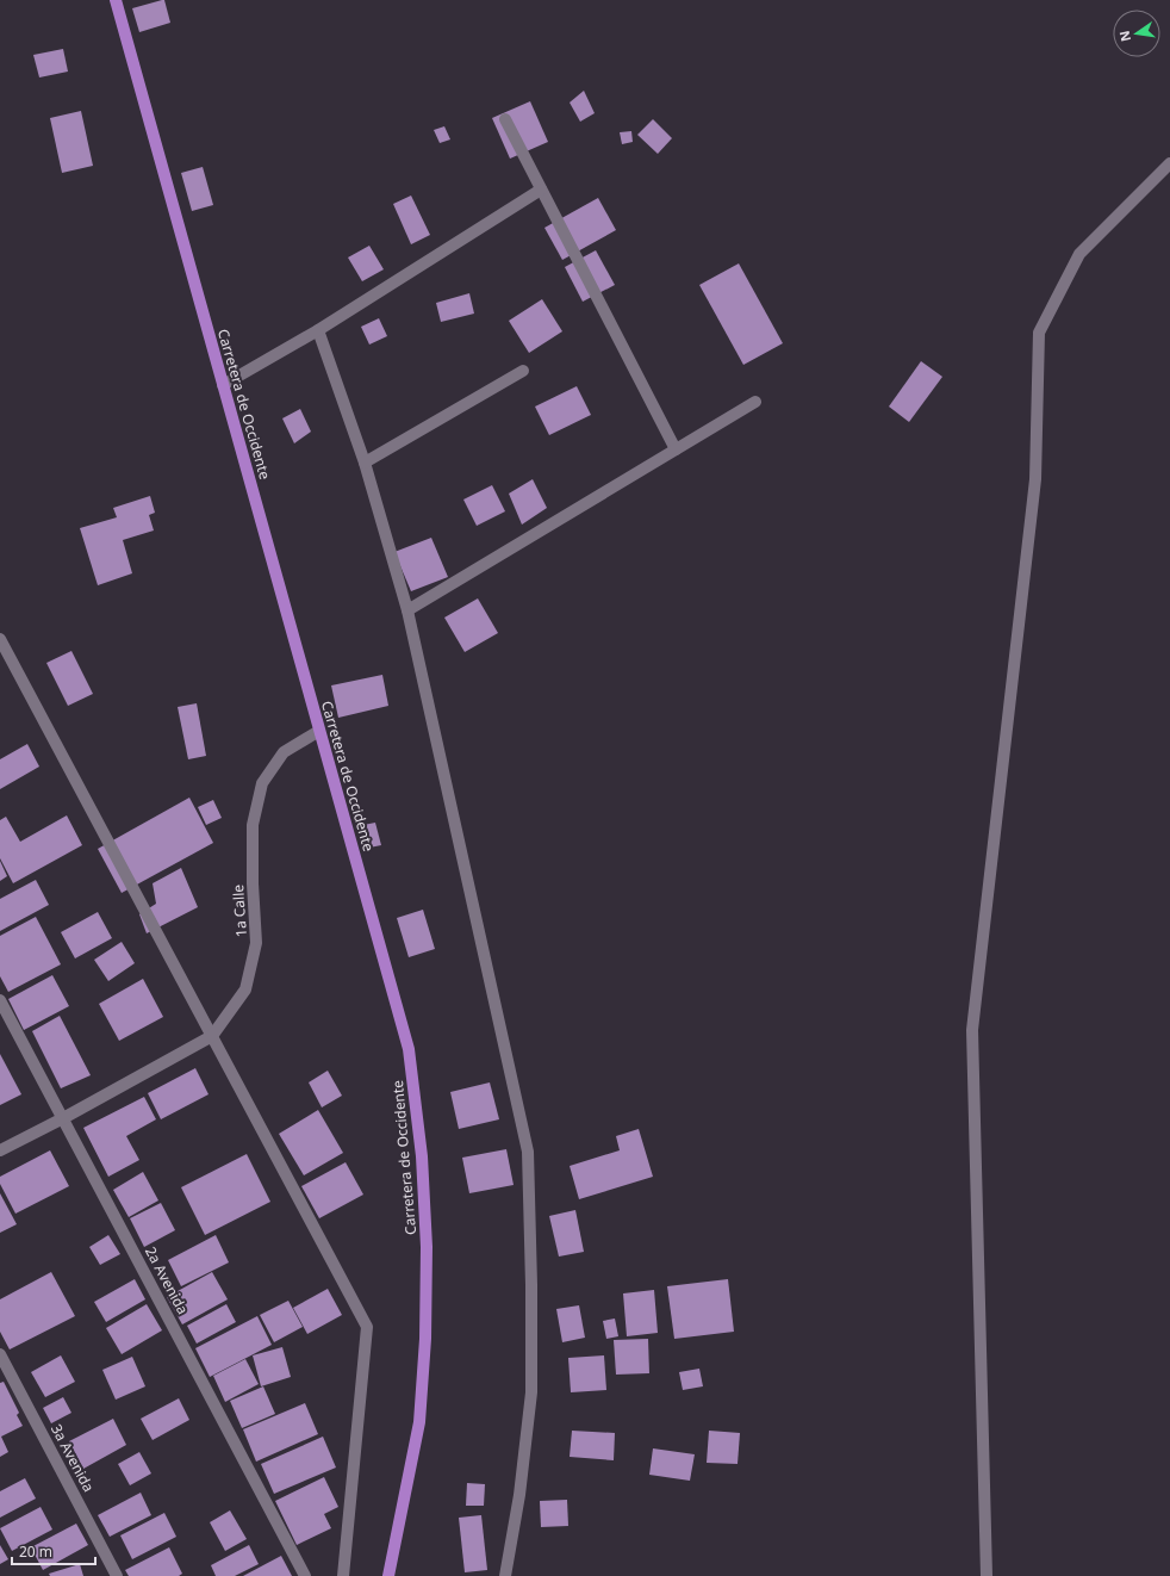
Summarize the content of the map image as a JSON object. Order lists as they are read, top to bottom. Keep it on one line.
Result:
{"streets":{"main road":["Carretera de Occidente"],"street":["1a Calle","2a Avenida","3a Avenida"]},"crossings":[["Carretera de Occidente","1a Calle"],["1a Calle","2a Avenida"]],"scale_bar":"20 m","north":"left"}
